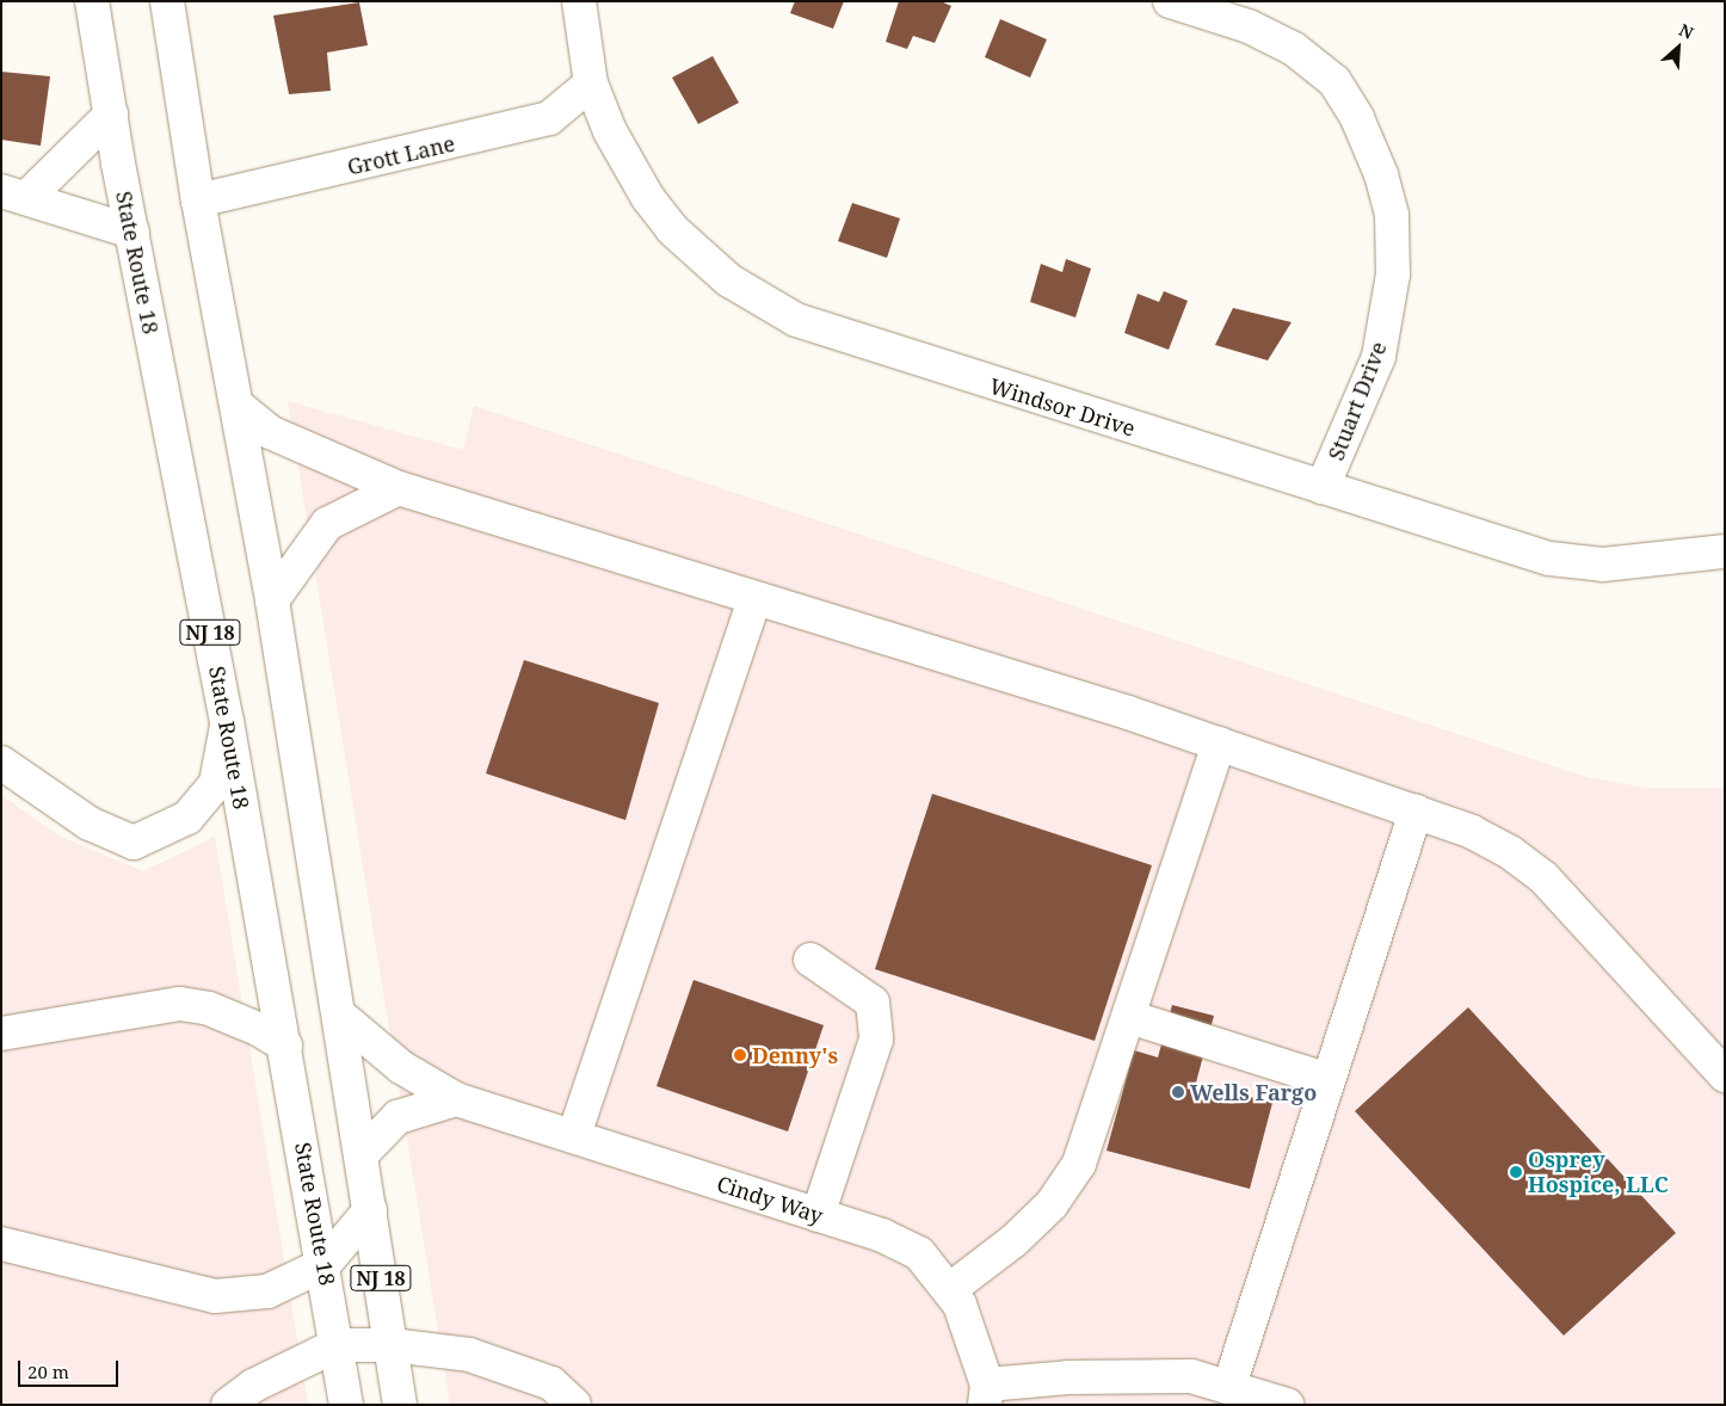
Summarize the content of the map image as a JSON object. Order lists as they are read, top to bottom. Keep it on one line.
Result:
{"streets":{"main road":["Grott Lane","State Route 18","Stuart Drive","Windsor Drive","NJ 18","Cindy Way"]},"crossings":[["Grott Lane","Windsor Drive"],["Grott Lane","NJ 18"],["Stuart Drive","Windsor Drive"],["NJ 18","Cindy Way"]],"places":["Denny's","Wells Fargo","Osprey Hospice, LLC"],"scale_bar":"20 m","north":"top right"}
